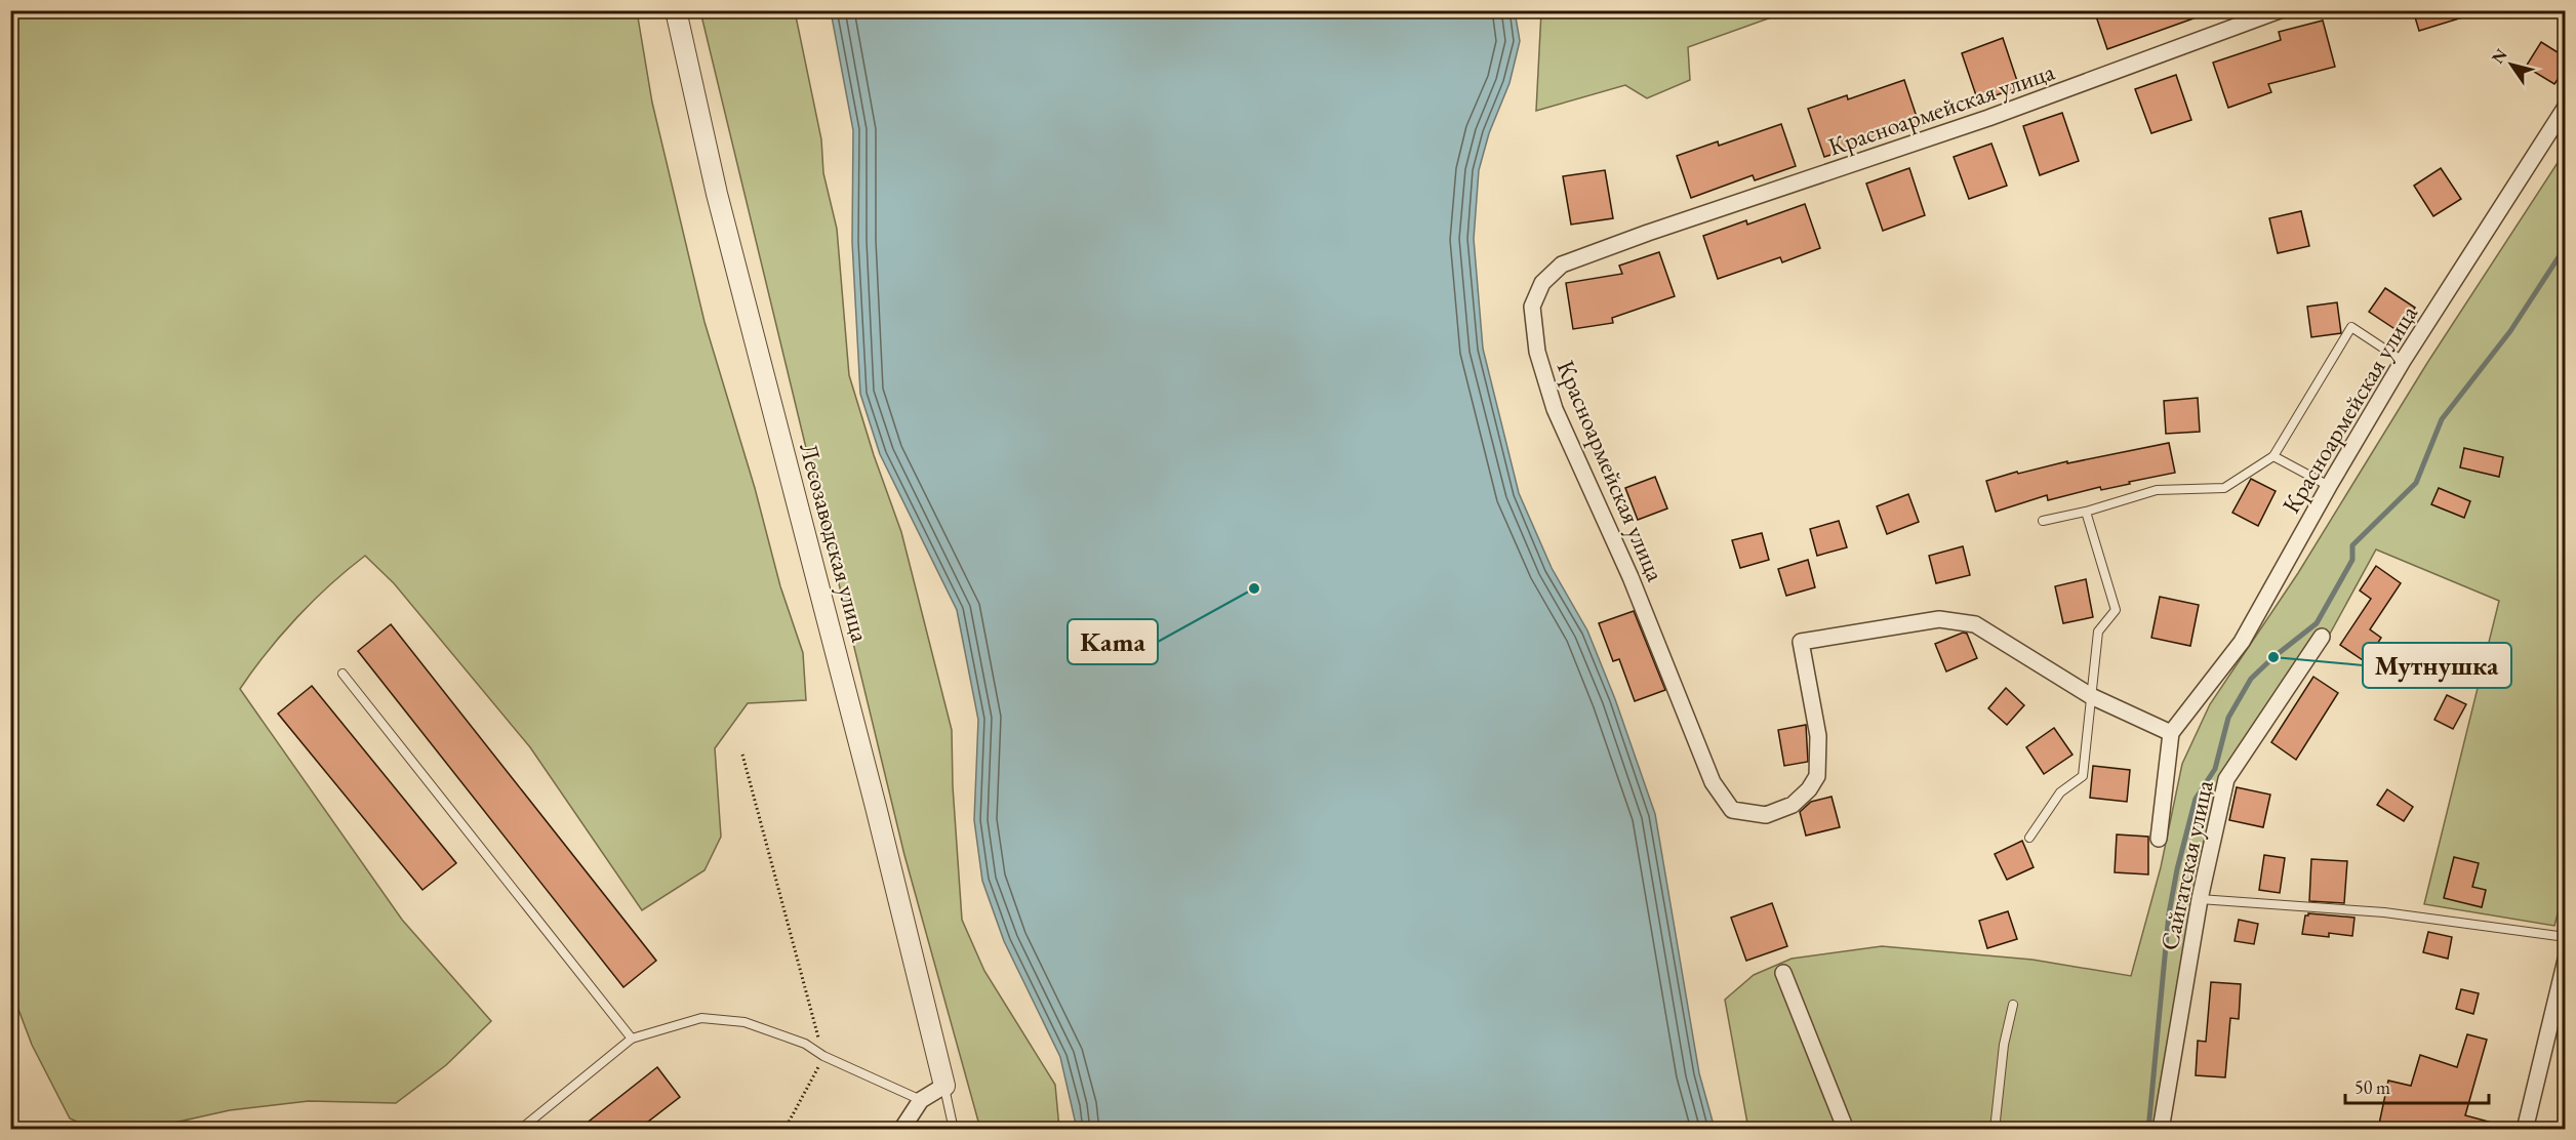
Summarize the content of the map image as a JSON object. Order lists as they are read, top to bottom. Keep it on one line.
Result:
{"streets":{"street":["Красноармейская улица","Лесозаводская улица","Сайгатская улица"]},"places":["Kama","Мутнушка"],"scale_bar":"50 m","north":"top left"}
